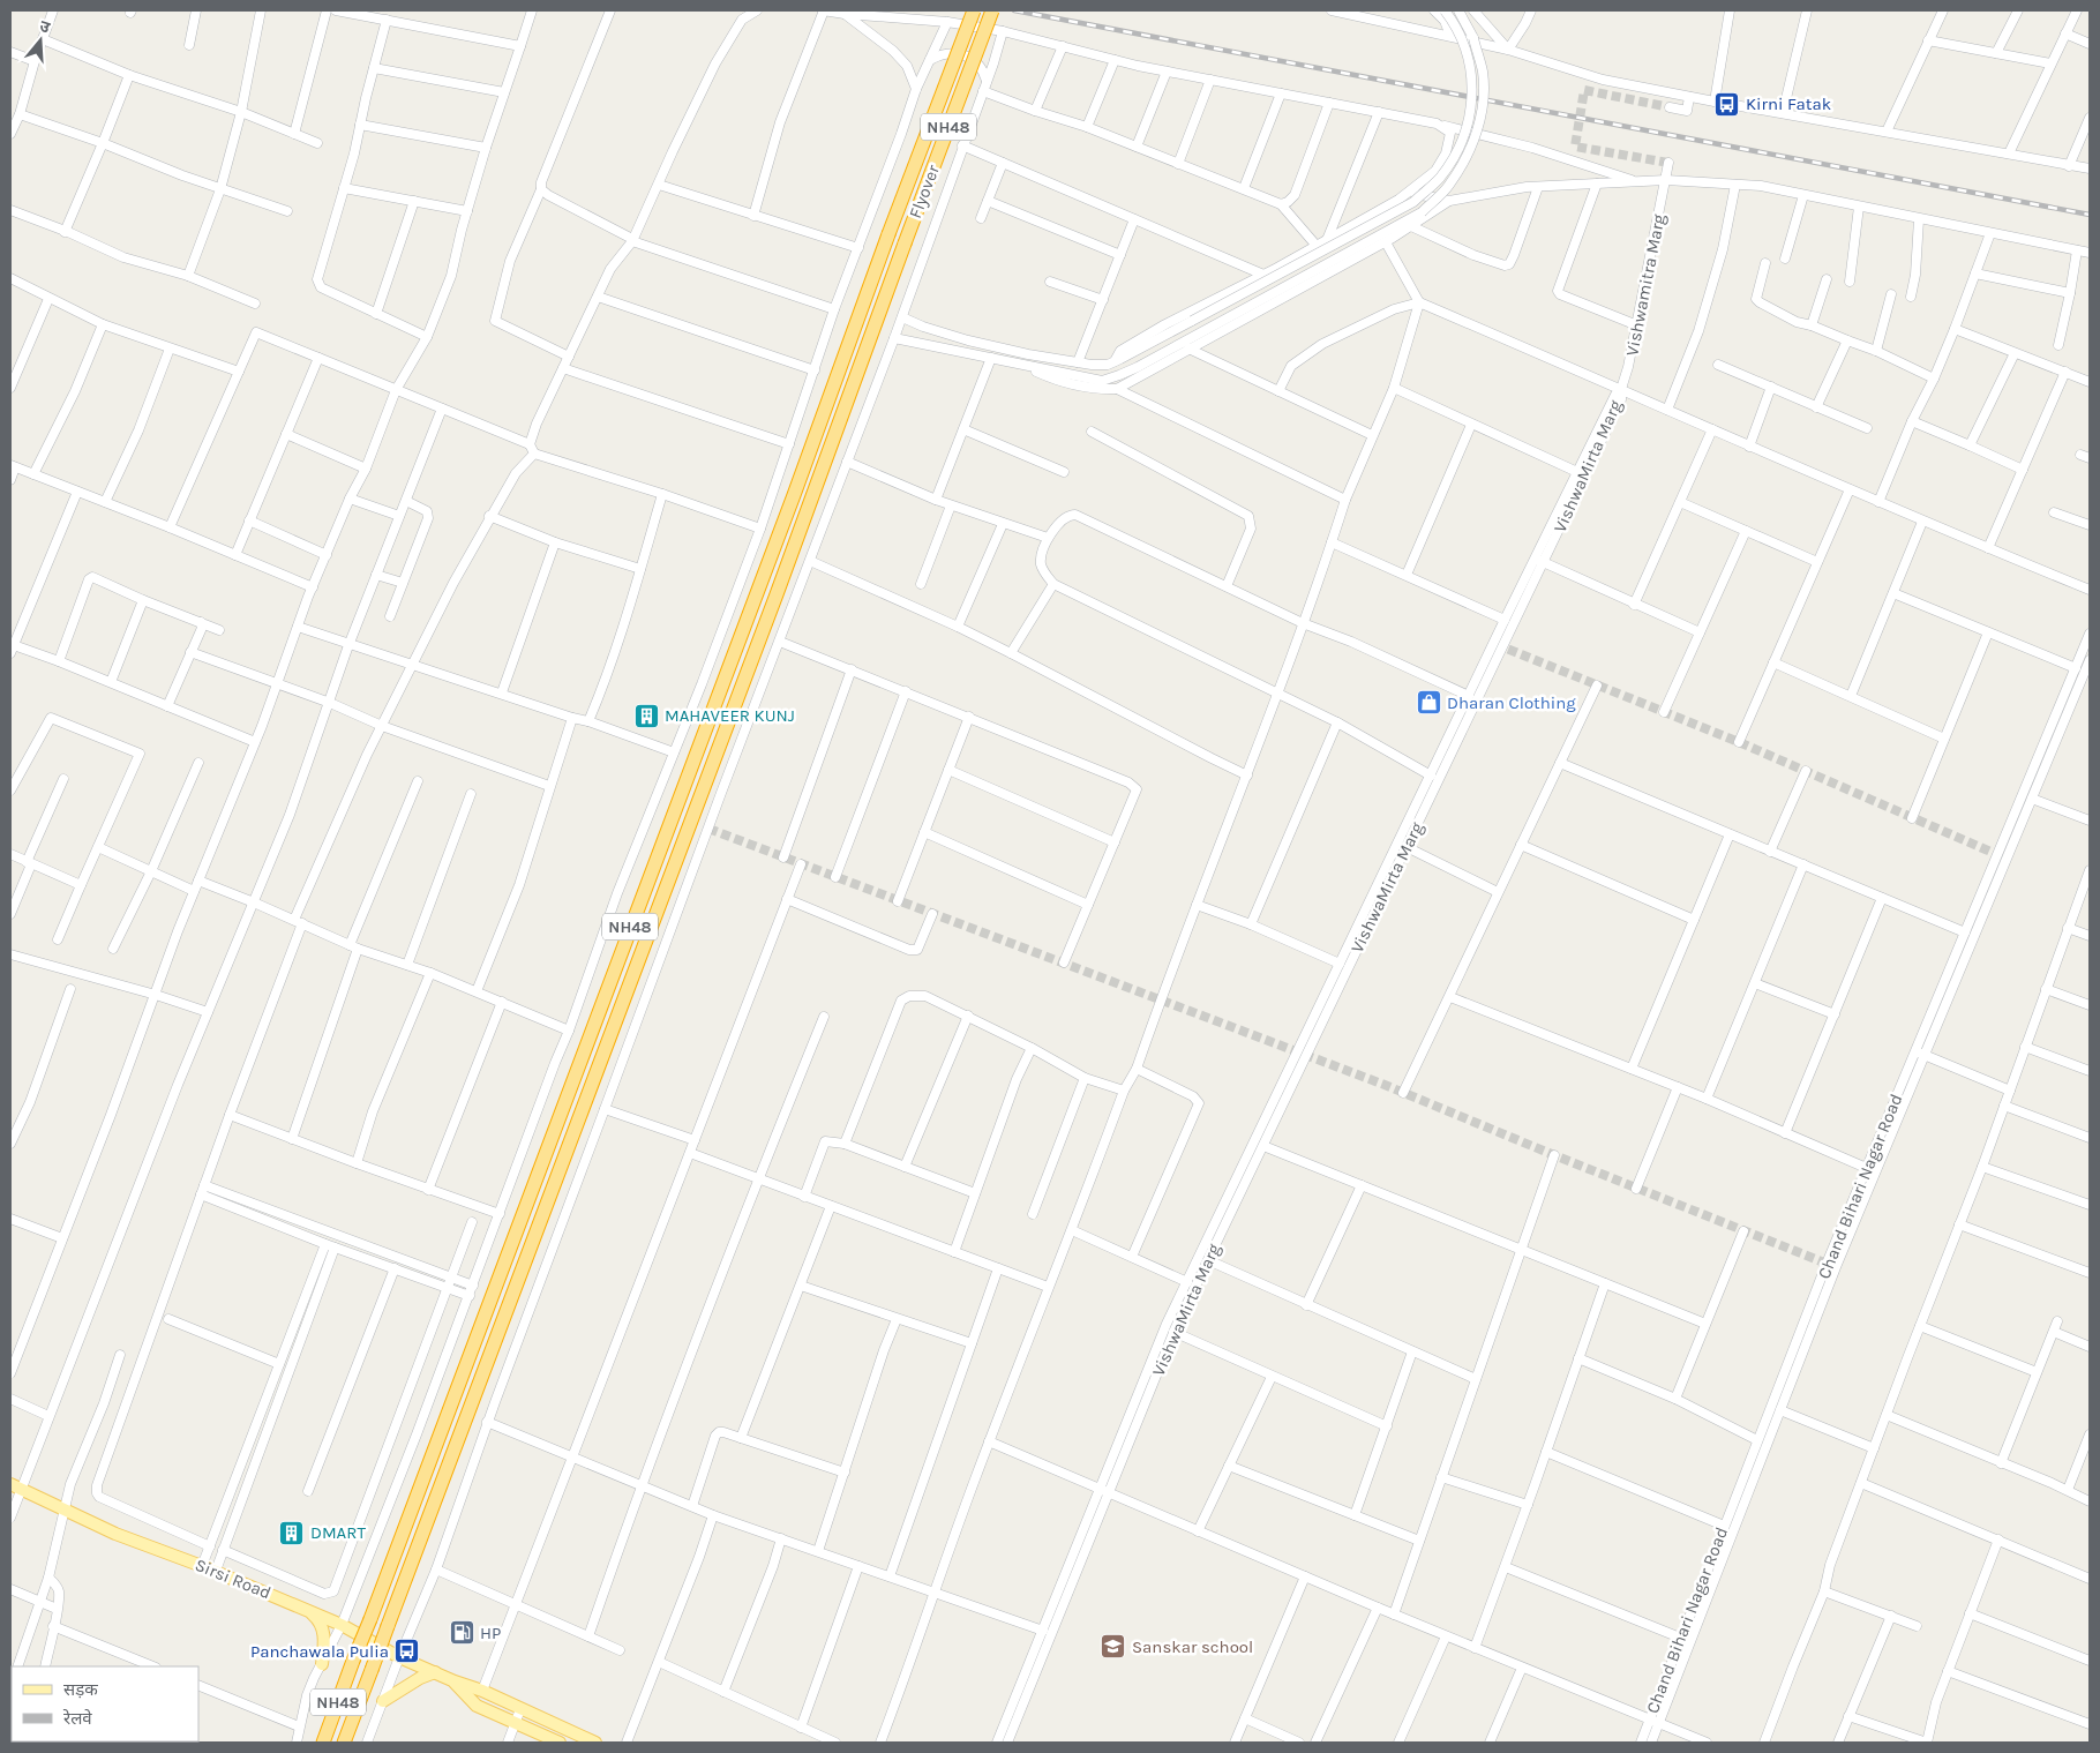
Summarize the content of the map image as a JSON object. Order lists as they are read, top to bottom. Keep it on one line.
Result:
{"streets":{"highway":["NH48","Flyover"],"main road":["Sirsi Road"],"street":["Vishwamitra Marg","VishwaMirta Marg","Chand Bihari Nagar Road"]},"crossings":[["Vishwamitra Marg","VishwaMirta Marg"]],"places":{"bus stop":["Kirni Fatak","Panchawala Pulia"],"shop":["Dharan Clothing"],"building":["MAHAVEER KUNJ","DMART"],"fuel station":["HP"],"school or university":["Sanskar school"]},"legend":["सड़क","रेलवे"],"north":"top"}
